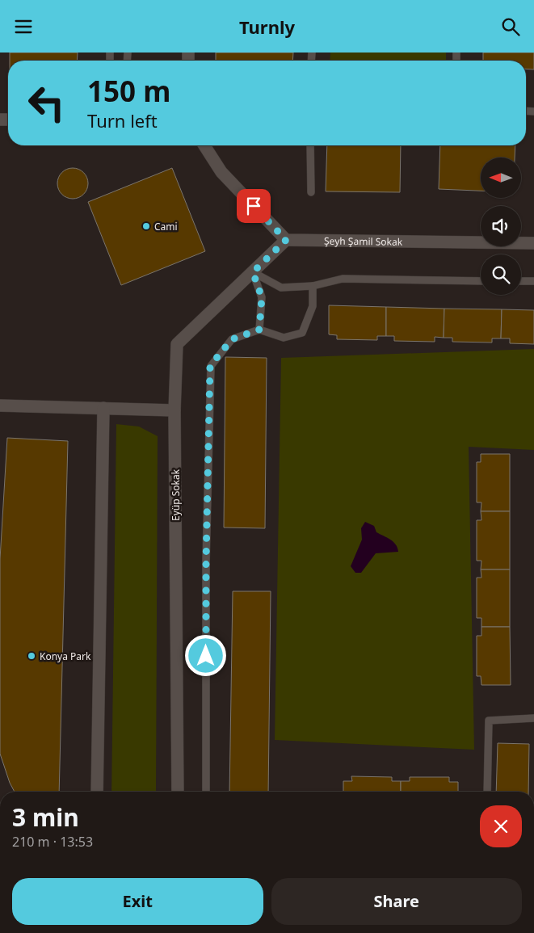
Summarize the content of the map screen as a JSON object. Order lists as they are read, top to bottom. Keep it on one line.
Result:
{"streets":{"street":["Şeyh Şamil Sokak","Eyüp Sokak"]},"crossings":[["Şeyh Şamil Sokak","Eyüp Sokak"]],"places":["Cami","Konya Park"],"north":"left","page":{"header":"Turnly","turn":["150 m","Turn left"],"heading":["3 min","210 m · 13:53"],"buttons":["Exit","Share"]}}
